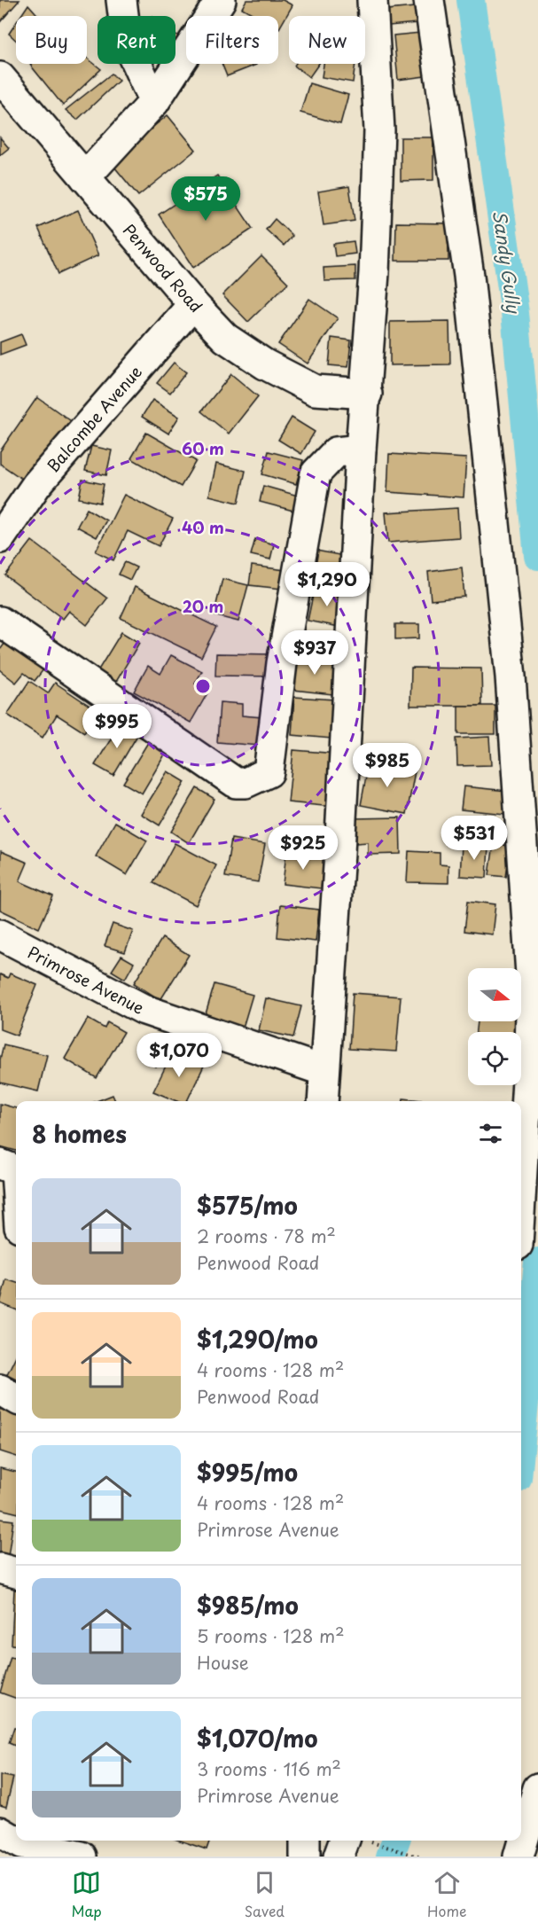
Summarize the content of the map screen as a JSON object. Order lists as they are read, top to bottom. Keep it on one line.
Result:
{"streets":{"street":["Penwood Road","Balcombe Avenue","Primrose Avenue"]},"crossings":[["Penwood Road","Balcombe Avenue"]],"water":["Sandy Gully"],"north":"right","page":{"chip":["Buy","Rent","Filters","New"],"price":["$575","$1,290","$937","$995","$985","$531","$925","$1,070"],"heading":"8 homes","list":[{"name":"$575/mo","note":"2 rooms · 78 m² · Penwood Road"},{"name":"$1,290/mo","note":"4 rooms · 128 m² · Penwood Road"},{"name":"$995/mo","note":"4 rooms · 128 m² · Primrose Avenue"},{"name":"$985/mo","note":"5 rooms · 128 m² · House"},{"name":"$1,070/mo","note":"3 rooms · 116 m² · Primrose Avenue"}],"tabs":["Map","Saved","Home"]},"rings":["60 m","40 m","20 m"]}
